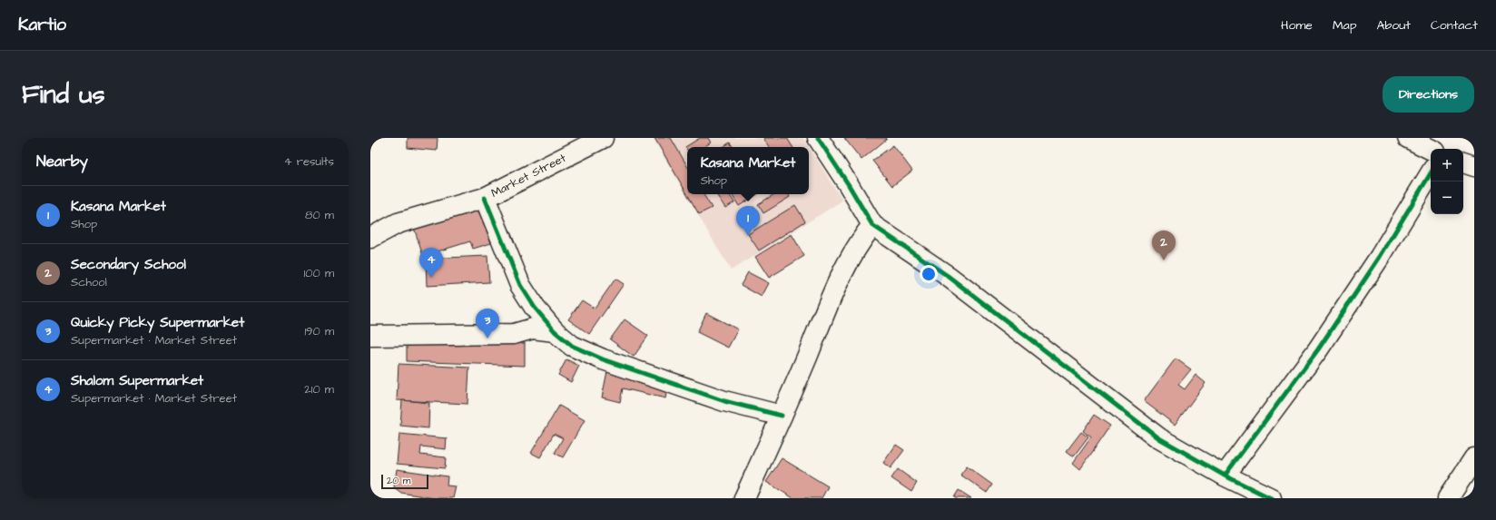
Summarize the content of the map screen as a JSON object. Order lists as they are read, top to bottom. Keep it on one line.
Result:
{"streets":{"street":["Market Street"]},"scale_bar":"20 m","page":{"header":"Kartio","nav":["Home","Map","About","Contact"],"buttons":"Directions","title":"Find us","heading":["Nearby","4 results"],"popup":["Kasana Market","Shop"],"map_buttons":["+","−"],"list":[{"mark":"1","name":"Kasana Market","note":"Shop","value":"80 m"},{"mark":"2","name":"Secondary School","note":"School","value":"100 m"},{"mark":"3","name":"Quicky Picky Supermarket","note":"Supermarket · Market Street","value":"190 m"},{"mark":"4","name":"Shalom Supermarket","note":"Supermarket · Market Street","value":"210 m"}],"pins":["1","2","4","3"],"scale":"20 m"}}
